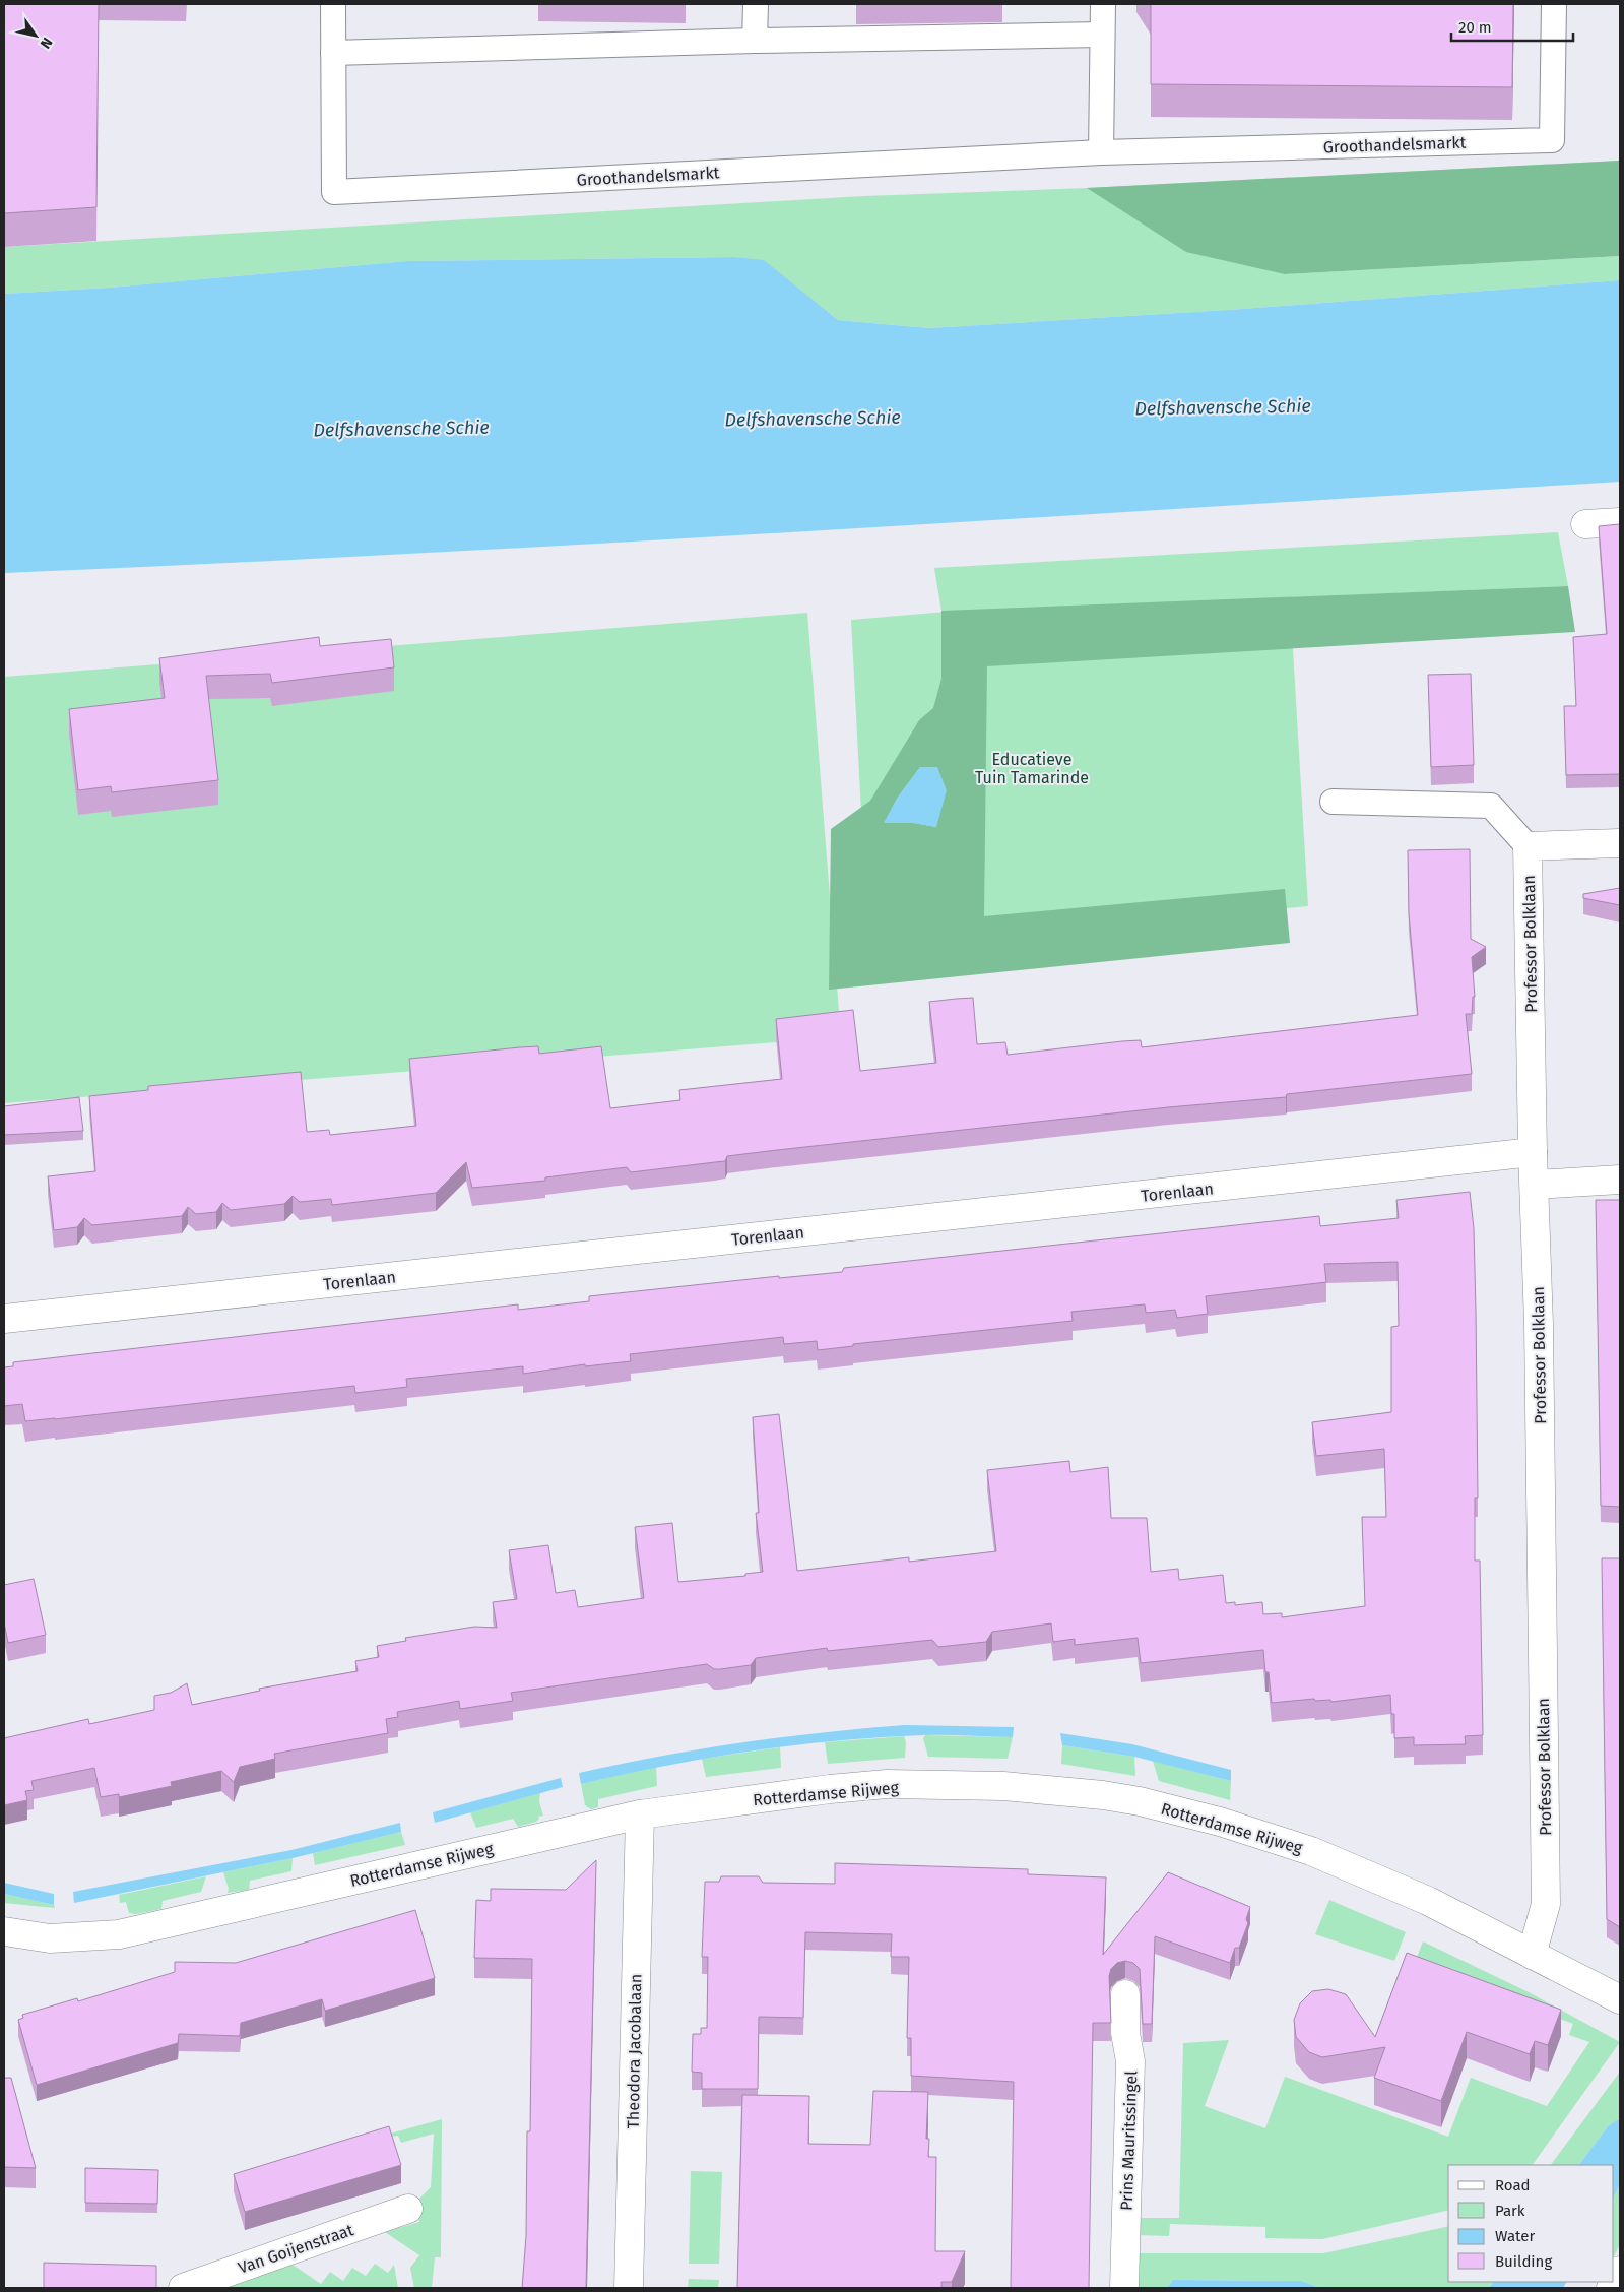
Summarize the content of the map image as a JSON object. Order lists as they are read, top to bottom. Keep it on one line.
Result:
{"streets":{"street":["Professor Bolklaan","Torenlaan","Rotterdamse Rijweg","Theodora Jacobalaan","Prins Mauritssingel","Van Goijenstraat"],"lane":["Groothandelsmarkt"]},"crossings":[["Professor Bolklaan","Torenlaan"],["Professor Bolklaan","Rotterdamse Rijweg"],["Rotterdamse Rijweg","Theodora Jacobalaan"]],"water":["Delfshavensche Schie"],"parks":["Educatieve Tuin Tamarinde"],"legend":["Road","Park","Water","Building"],"scale_bar":"20 m","north":"bottom right"}
